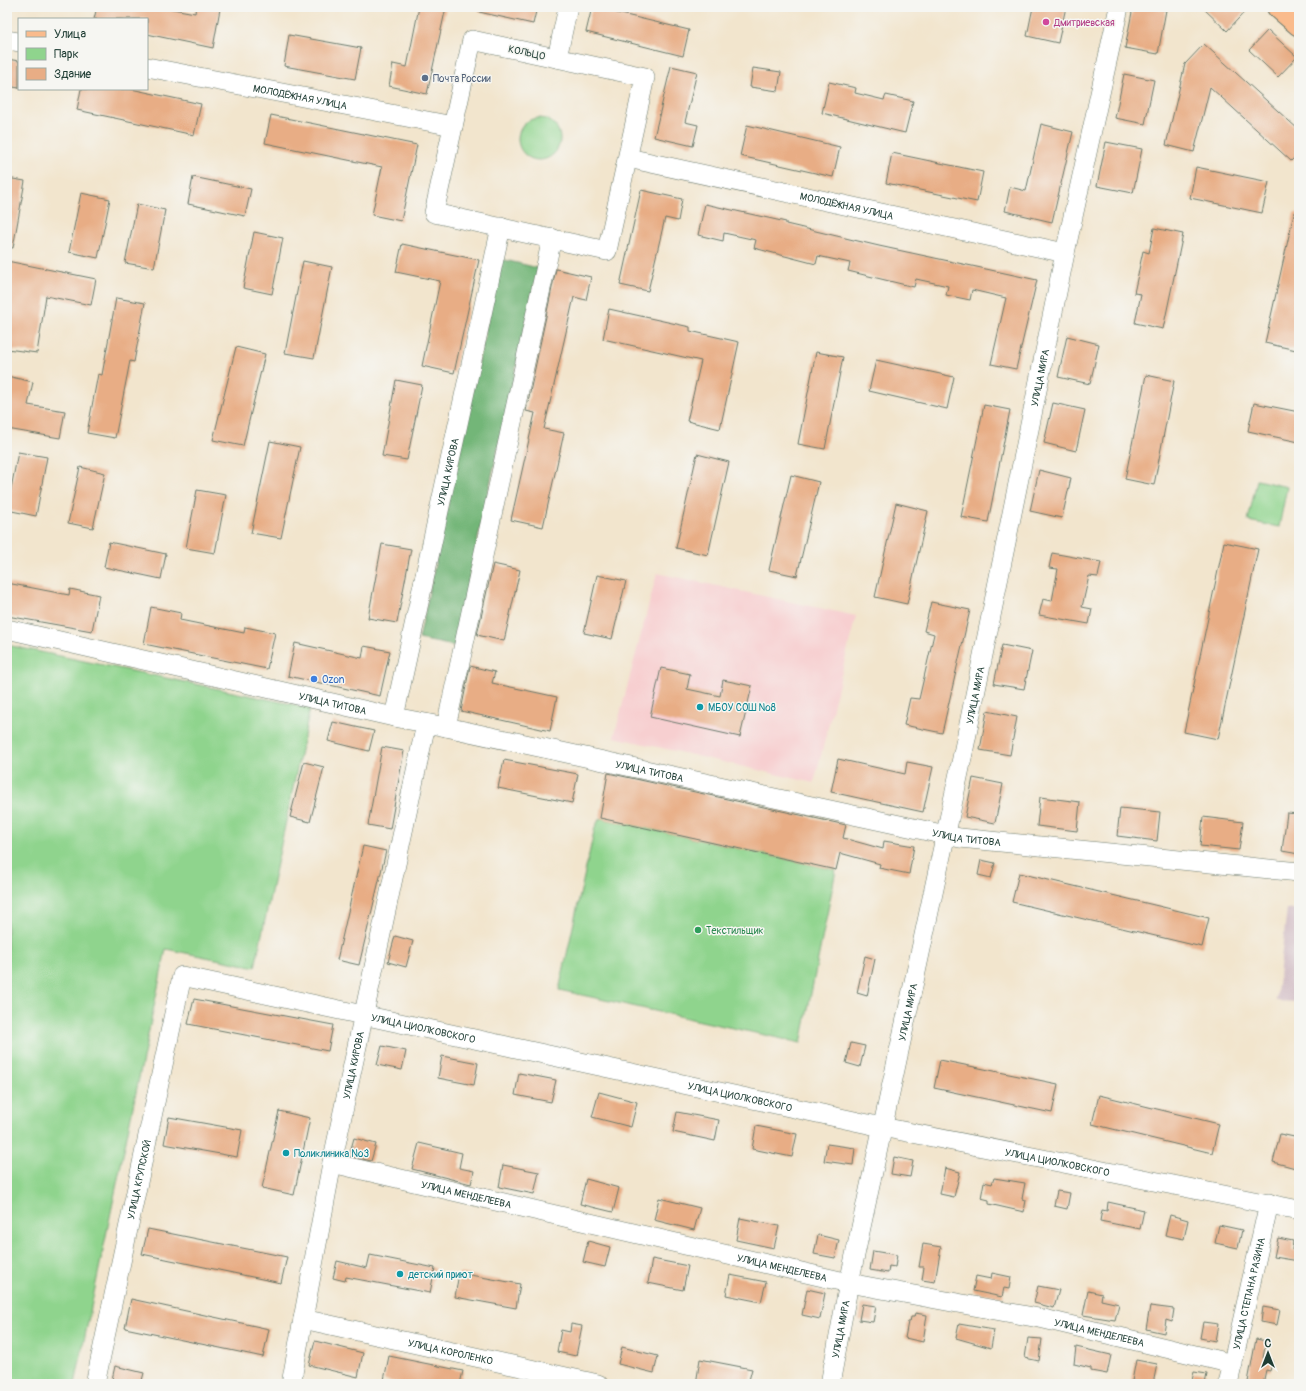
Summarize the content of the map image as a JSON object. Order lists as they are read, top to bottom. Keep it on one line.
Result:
{"streets":{"street":["КОЛЬЦО","МОЛОДЁЖНАЯ УЛИЦА","УЛИЦА МИРА","УЛИЦА КИРОВА","УЛИЦА ТИТОВА","УЛИЦА ЦИОЛКОВСКОГО","УЛИЦА КРУПСКОЙ","УЛИЦА МЕНДЕЛЕЕВА","УЛИЦА СТЕПАНА РАЗИНА","УЛИЦА КОРОЛЕНКО"]},"crossings":[["КОЛЬЦО","МОЛОДЁЖНАЯ УЛИЦА"],["КОЛЬЦО","УЛИЦА КИРОВА"],["МОЛОДЁЖНАЯ УЛИЦА","УЛИЦА МИРА"],["УЛИЦА МИРА","УЛИЦА ТИТОВА"],["УЛИЦА МИРА","УЛИЦА ЦИОЛКОВСКОГО"],["УЛИЦА МИРА","УЛИЦА МЕНДЕЛЕЕВА"],["УЛИЦА КИРОВА","УЛИЦА ТИТОВА"],["УЛИЦА КИРОВА","УЛИЦА ЦИОЛКОВСКОГО"],["УЛИЦА КИРОВА","УЛИЦА МЕНДЕЛЕЕВА"],["УЛИЦА КИРОВА","УЛИЦА КОРОЛЕНКО"],["УЛИЦА ЦИОЛКОВСКОГО","УЛИЦА КРУПСКОЙ"],["УЛИЦА ЦИОЛКОВСКОГО","УЛИЦА СТЕПАНА РАЗИНА"],["УЛИЦА МЕНДЕЛЕЕВА","УЛИЦА СТЕПАНА РАЗИНА"]],"places":["Дмитриевская","Почта России","Ozon","МБОУ СОШ №8","Текстильщик","Поликлиника №3","детский приют"],"legend":["Улица","Парк","Здание"],"north":"top"}
